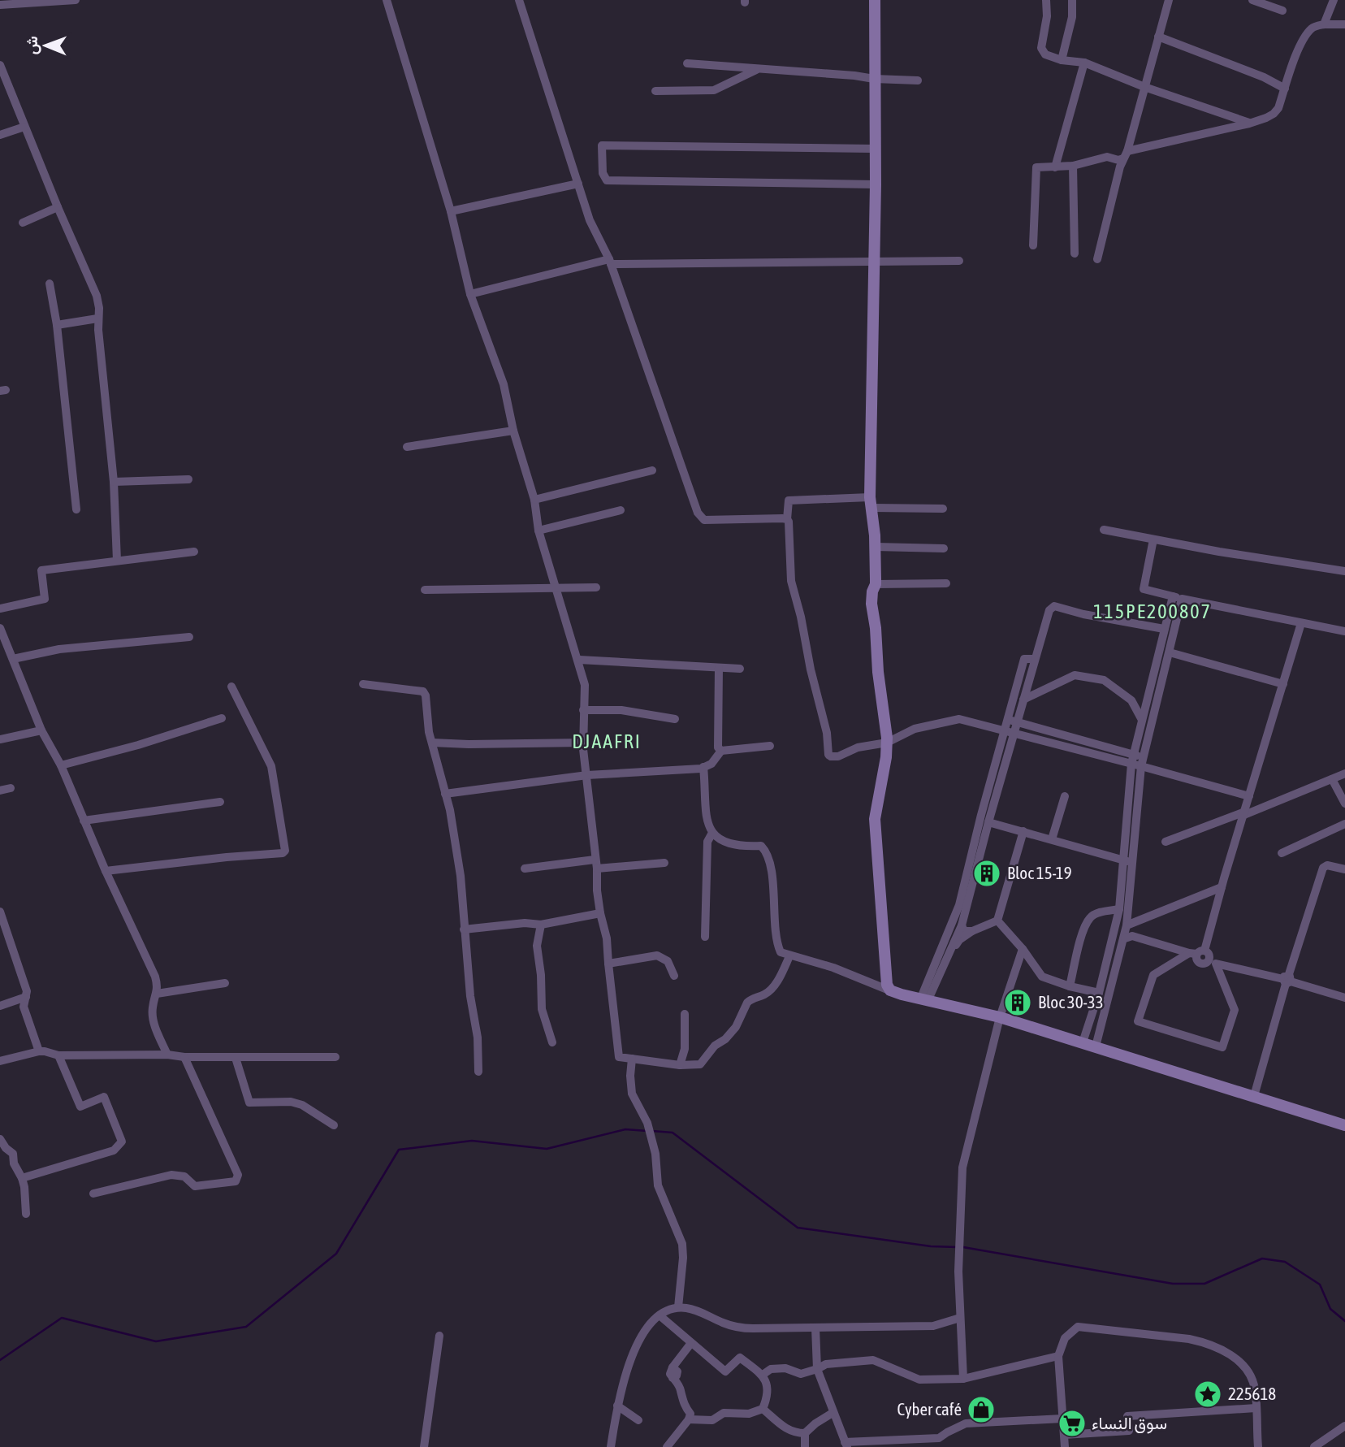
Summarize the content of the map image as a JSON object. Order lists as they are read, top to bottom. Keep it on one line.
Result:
{"districts":["115PE200807","DJAAFRI"],"places":{"building":["Bloc 15-19","Bloc 30-33"],"place":["225618"],"shop":["Cyber café"],"supermarket":["سوق النساء"]},"north":"left"}
